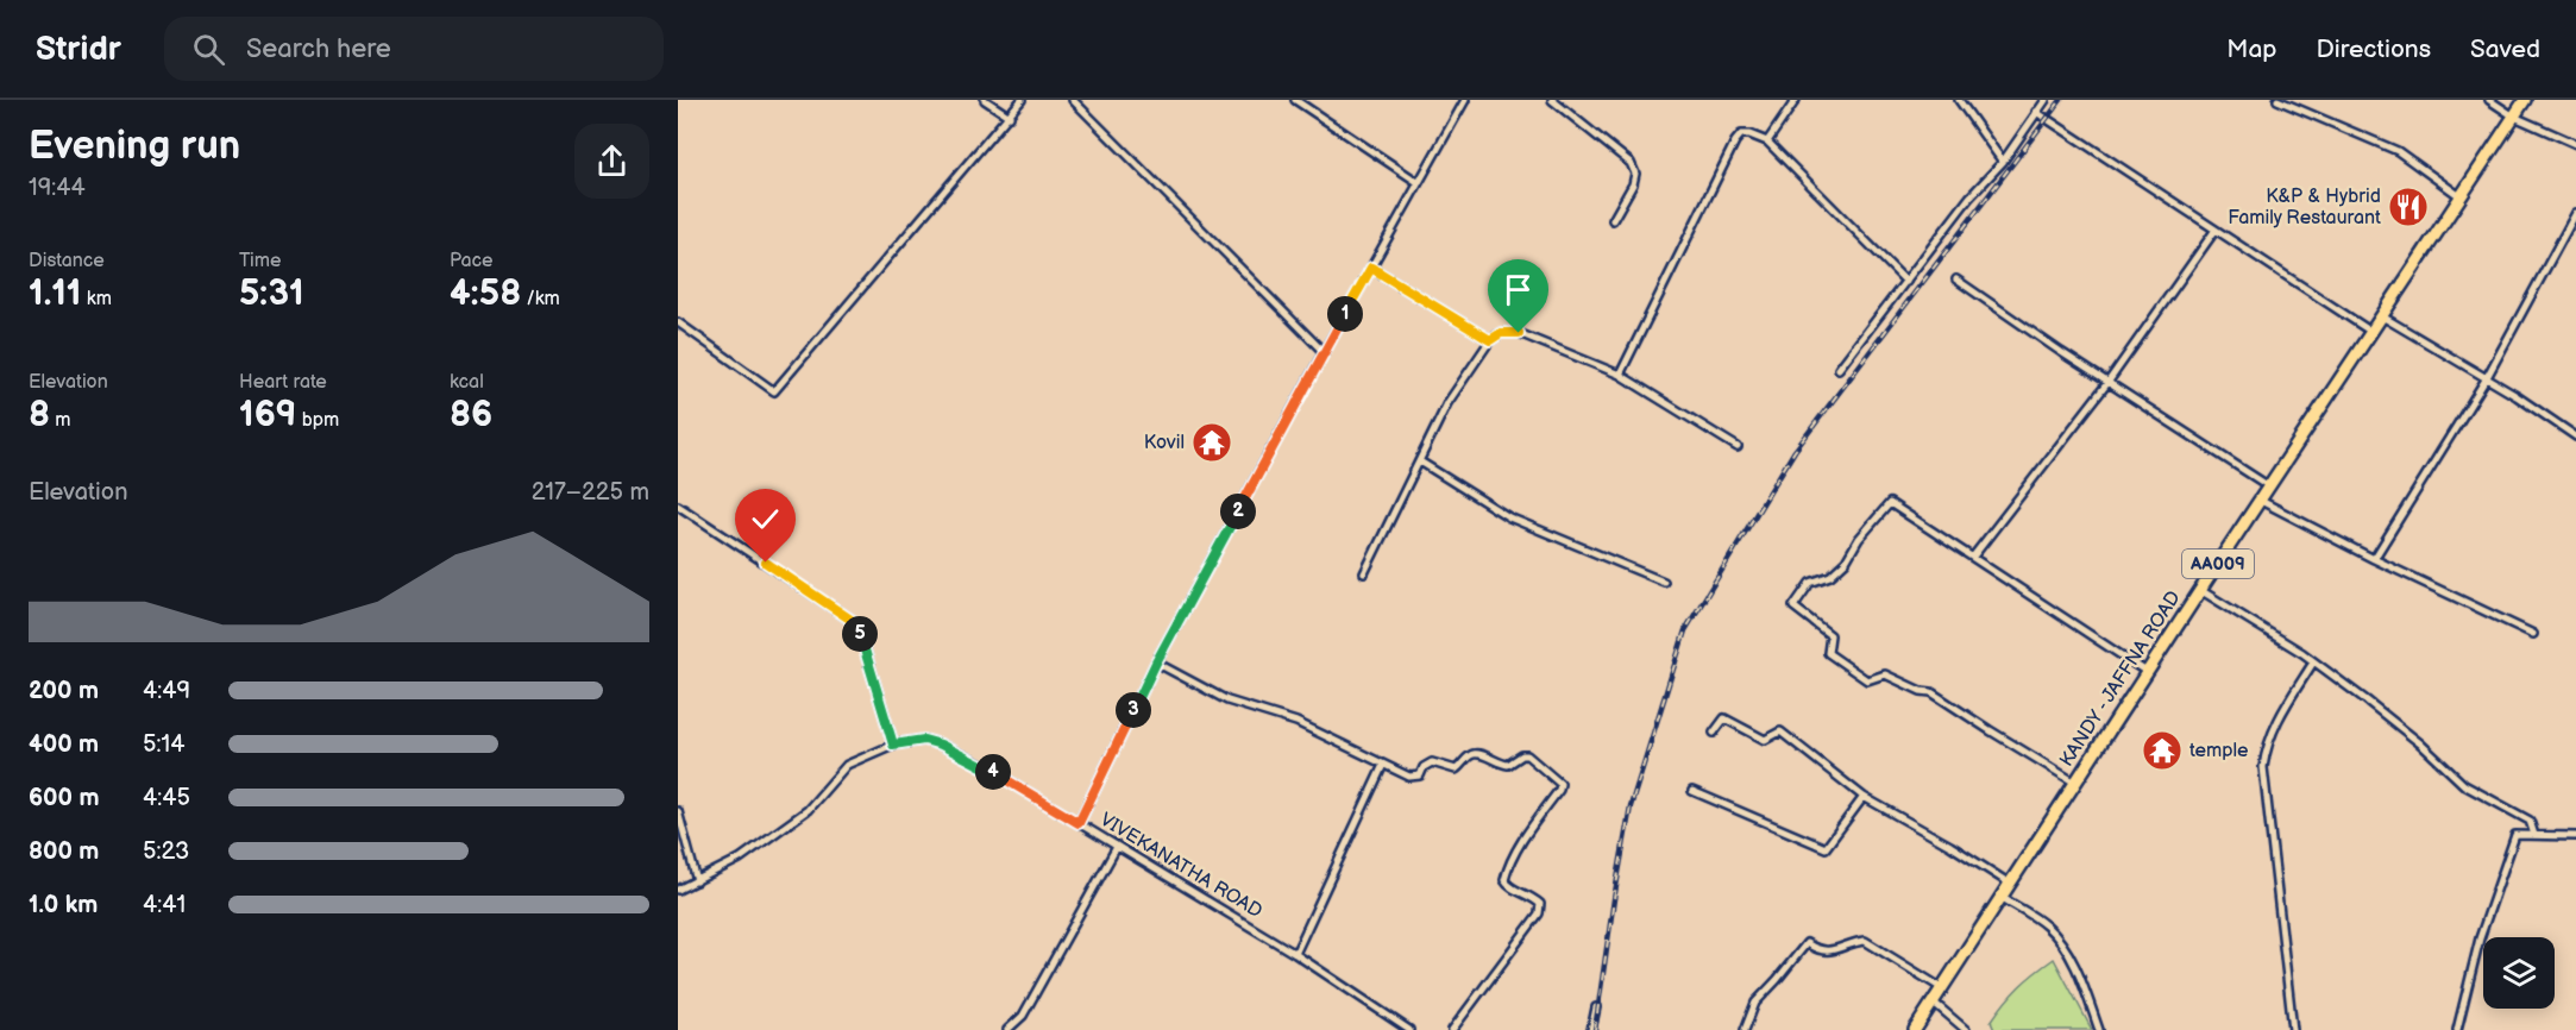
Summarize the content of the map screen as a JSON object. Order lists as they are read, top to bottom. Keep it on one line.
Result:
{"streets":{"highway":["AA009","KANDY - JAFFNA ROAD"],"street":["VIVEKANATHA ROAD"]},"places":{"restaurant":["K&P & Hybrid Family Restaurant"],"temple":["Kovil","temple"]},"page":{"header":"Stridr","search":"Search here","nav":["Map","Directions","Saved"],"heading":["Evening run","19:44"],"stats":[["Distance","1.11 km"],["Time","5:31"],["Pace","4:58 /km"],["Elevation","8 m"],["Heart rate","169 bpm"],["kcal","86"]],"pins":["1","2","5","3","4"],"chart":["Elevation","217–225 m"],"list":[{"name":"200 m","note":"4:49"},{"name":"400 m","note":"5:14"},{"name":"600 m","note":"4:45"},{"name":"800 m","note":"5:23"},{"name":"1.0 km","note":"4:41"}]}}
